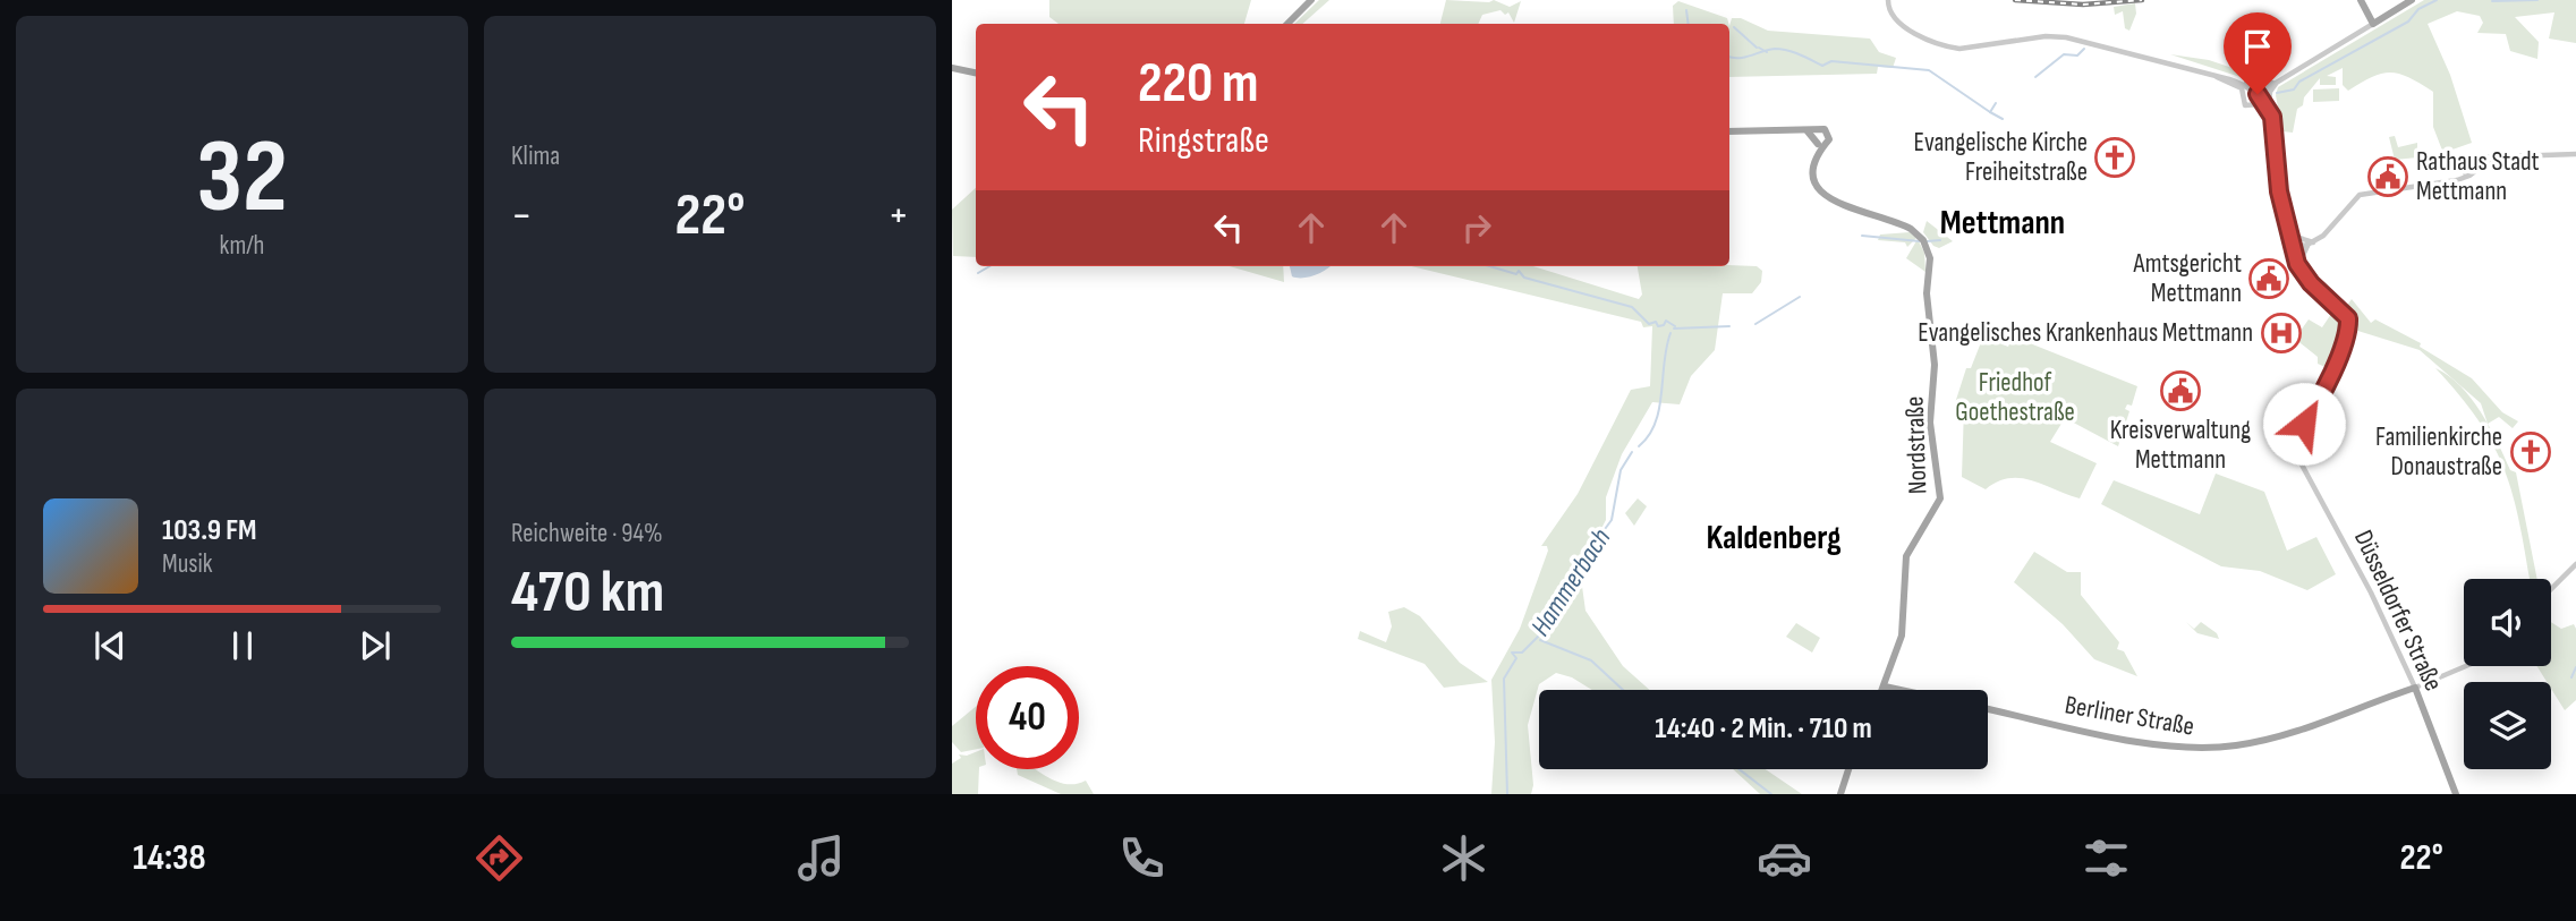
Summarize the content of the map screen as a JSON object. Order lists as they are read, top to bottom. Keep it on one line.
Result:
{"streets":{"main road":["Nordstraße","Düsseldorfer Straße","Berliner Straße"]},"crossings":[["Düsseldorfer Straße","Berliner Straße"]],"districts":["Mettmann","Kaldenberg"],"water":["Hammerbach"],"parks":["Friedhof Goethestraße"],"places":{"church":["Evangelische Kirche Freiheitstraße","Familienkirche Donaustraße"],"public building":["Rathaus Stadt Mettmann","Amtsgericht Mettmann","Kreisverwaltung Mettmann"],"hospital":["Evangelisches Krankenhaus Mettmann"]},"page":{"tile":[["32","km/h"],"Klima",["Reichweite · 94%","470 km"]],"turn":["220 m","Ringstraße"],"heat":["−","22°","+"],"song":["103.9 FM","Musik"],"limit":"40","trip":"14:40 · 2 Min. · 710 m","tabs":["14:38","22°"]}}
